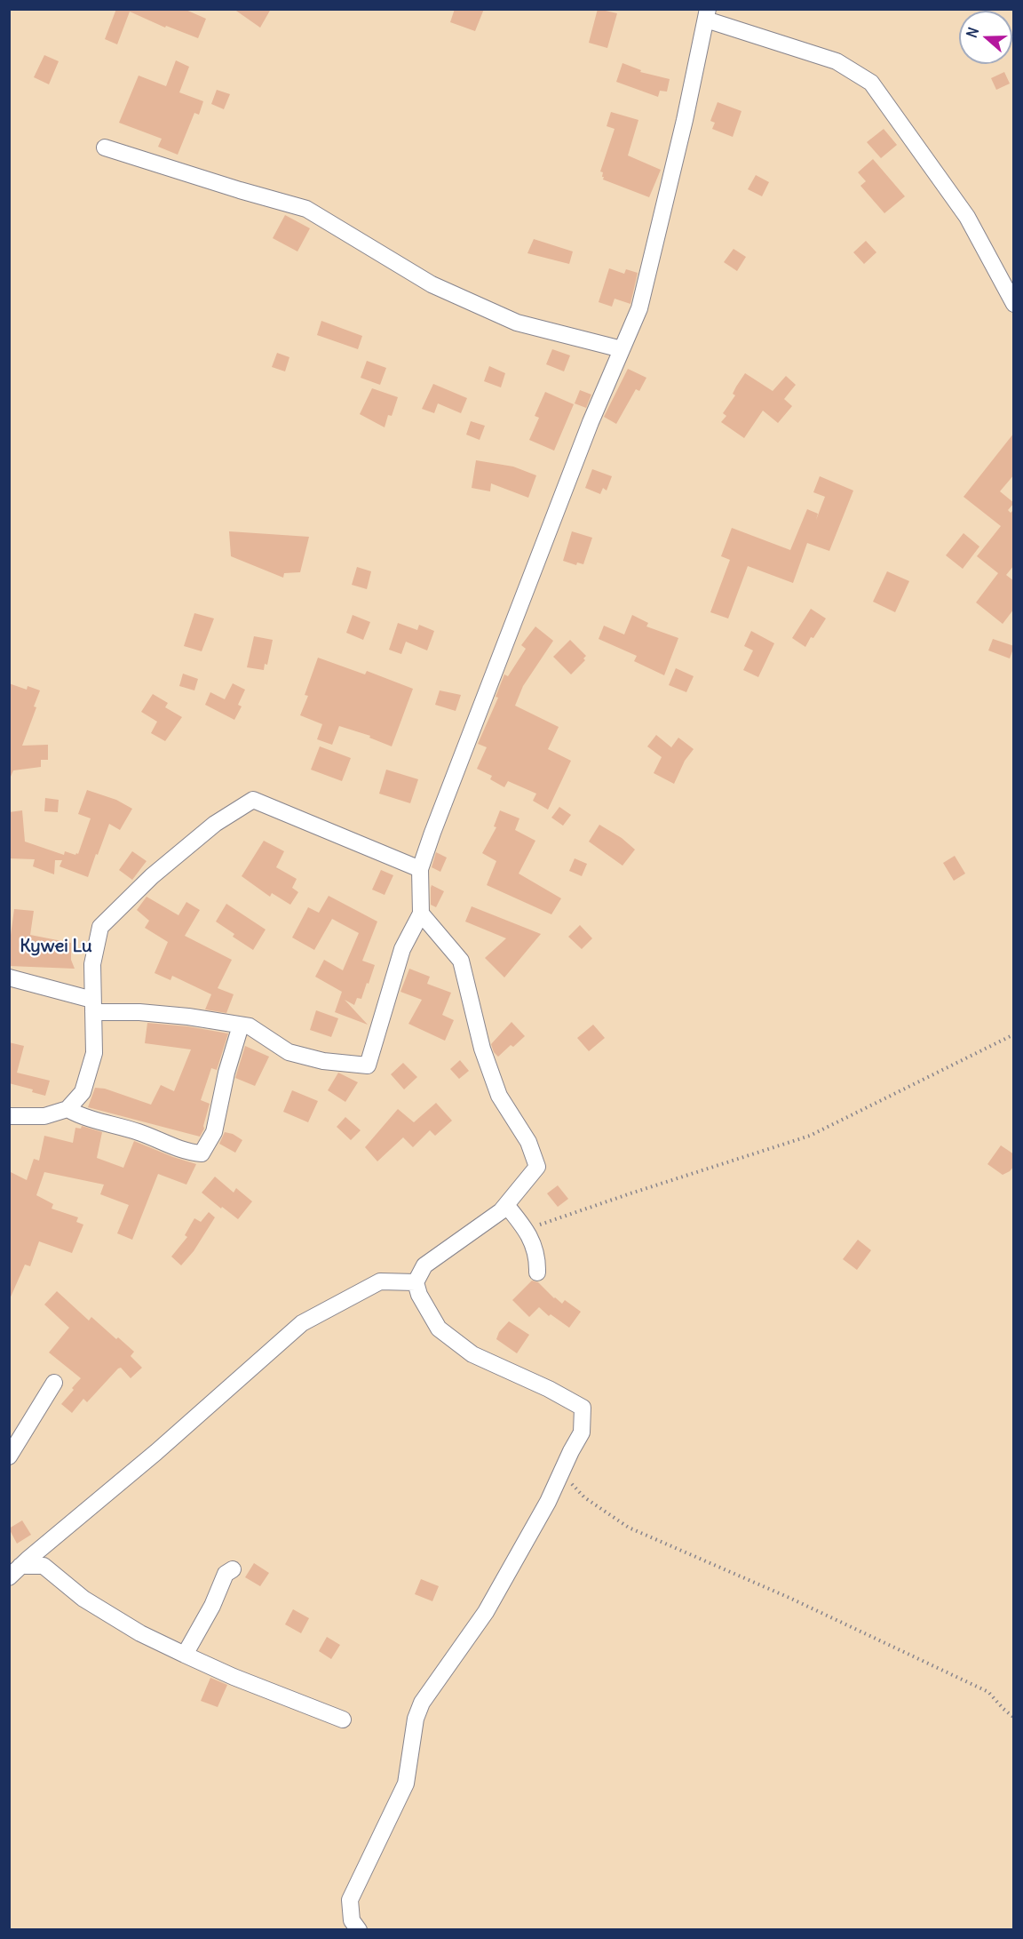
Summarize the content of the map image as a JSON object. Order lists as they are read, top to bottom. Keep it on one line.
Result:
{"districts":["Kywei Lu"],"north":"left"}
